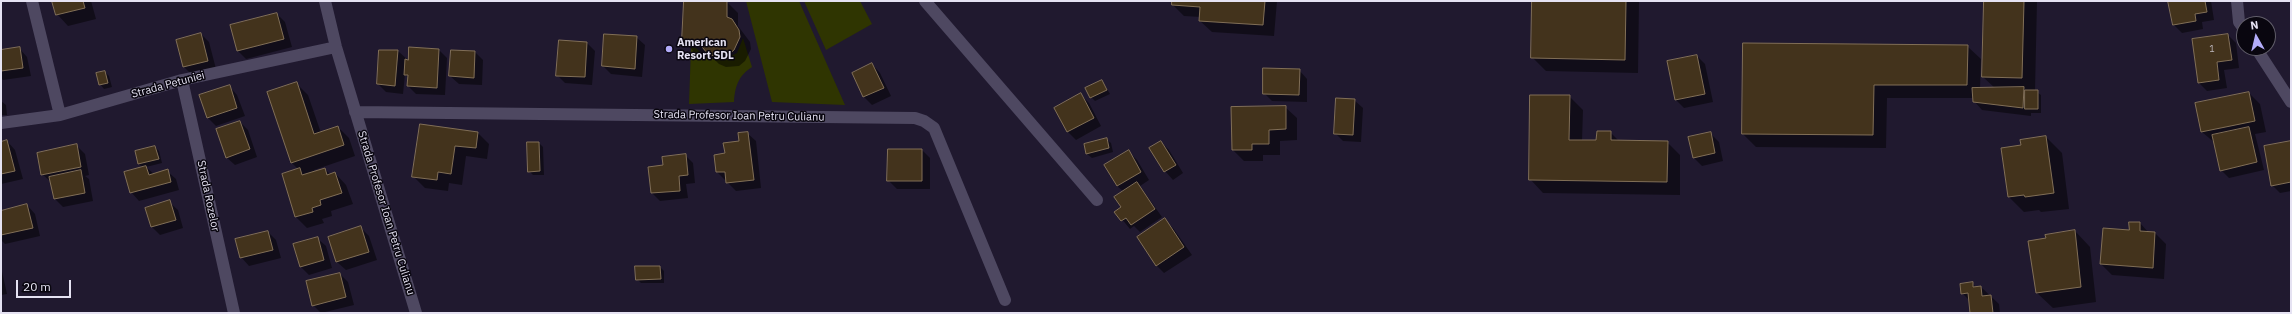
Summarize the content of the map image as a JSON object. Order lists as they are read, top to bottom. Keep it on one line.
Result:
{"streets":{"street":["Strada Petuniei","Strada Profesor Ioan Petru Culianu","Strada Rozelor"]},"crossings":[["Strada Petuniei","Strada Profesor Ioan Petru Culianu"],["Strada Petuniei","Strada Rozelor"]],"places":["American Resort SDL"],"house_numbers":["1"],"scale_bar":"20 m","north":"top"}
